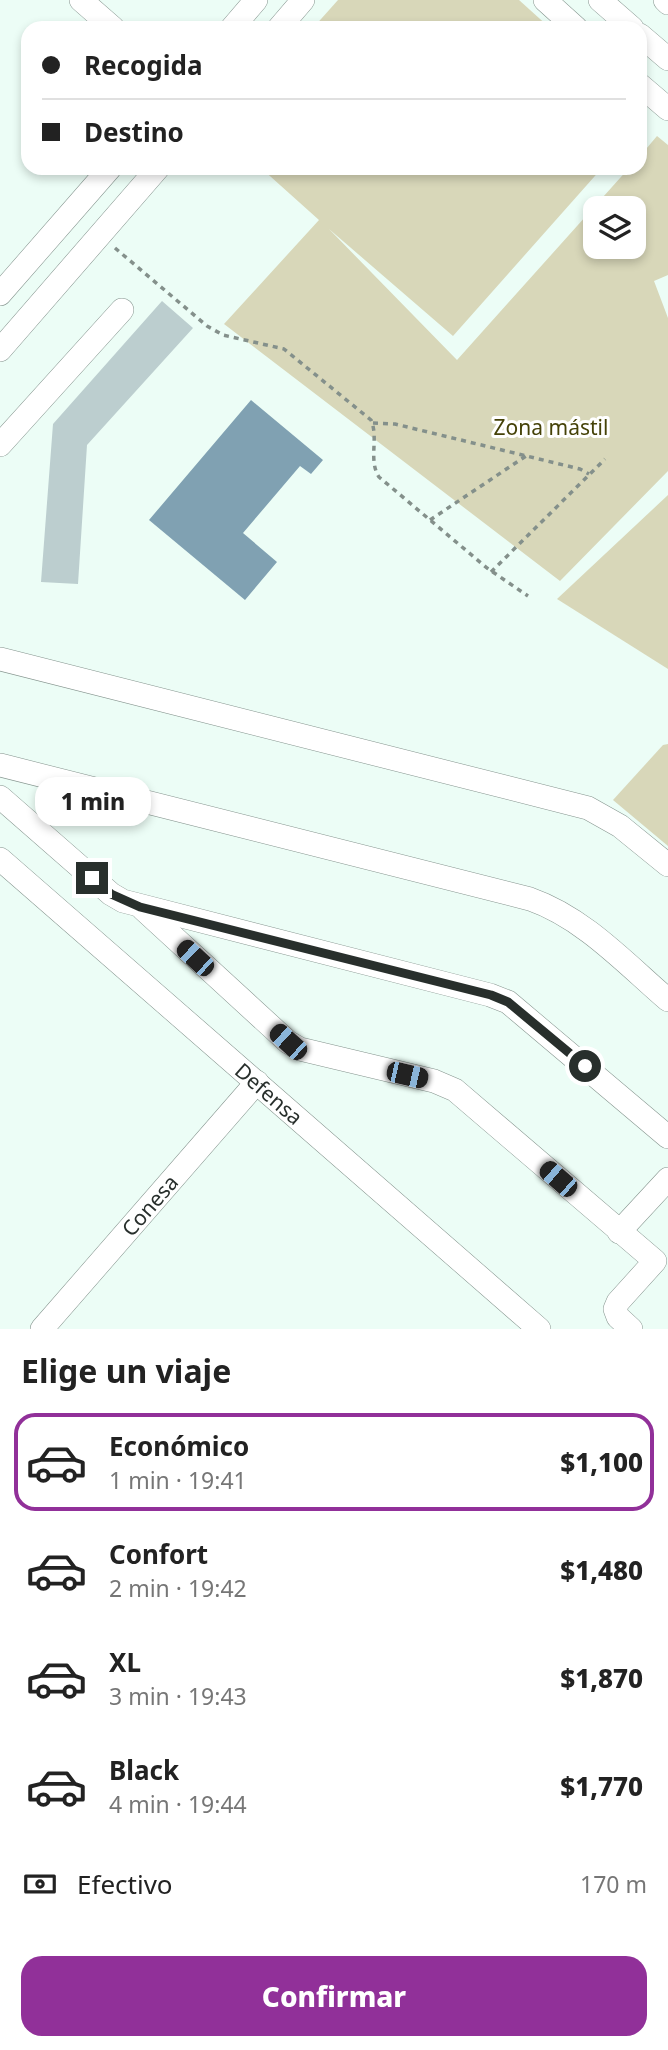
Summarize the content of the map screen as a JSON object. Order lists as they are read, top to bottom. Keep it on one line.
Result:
{"streets":{"street":["Defensa","Conesa"]},"crossings":[["Defensa","Conesa"]],"parks":["Zona mástil"],"page":{"banner":["Recogida","Destino"],"bubble":"1 min","heading":"Elige un viaje","list":[{"name":"Económico","note":"1 min · 19:41","value":"$1,100"},{"name":"Confort","note":"2 min · 19:42","value":"$1,480"},{"name":"XL","note":"3 min · 19:43","value":"$1,870"},{"name":"Black","note":"4 min · 19:44","value":"$1,770"}],"pay":["Efectivo","170 m"],"buttons":"Confirmar"}}
